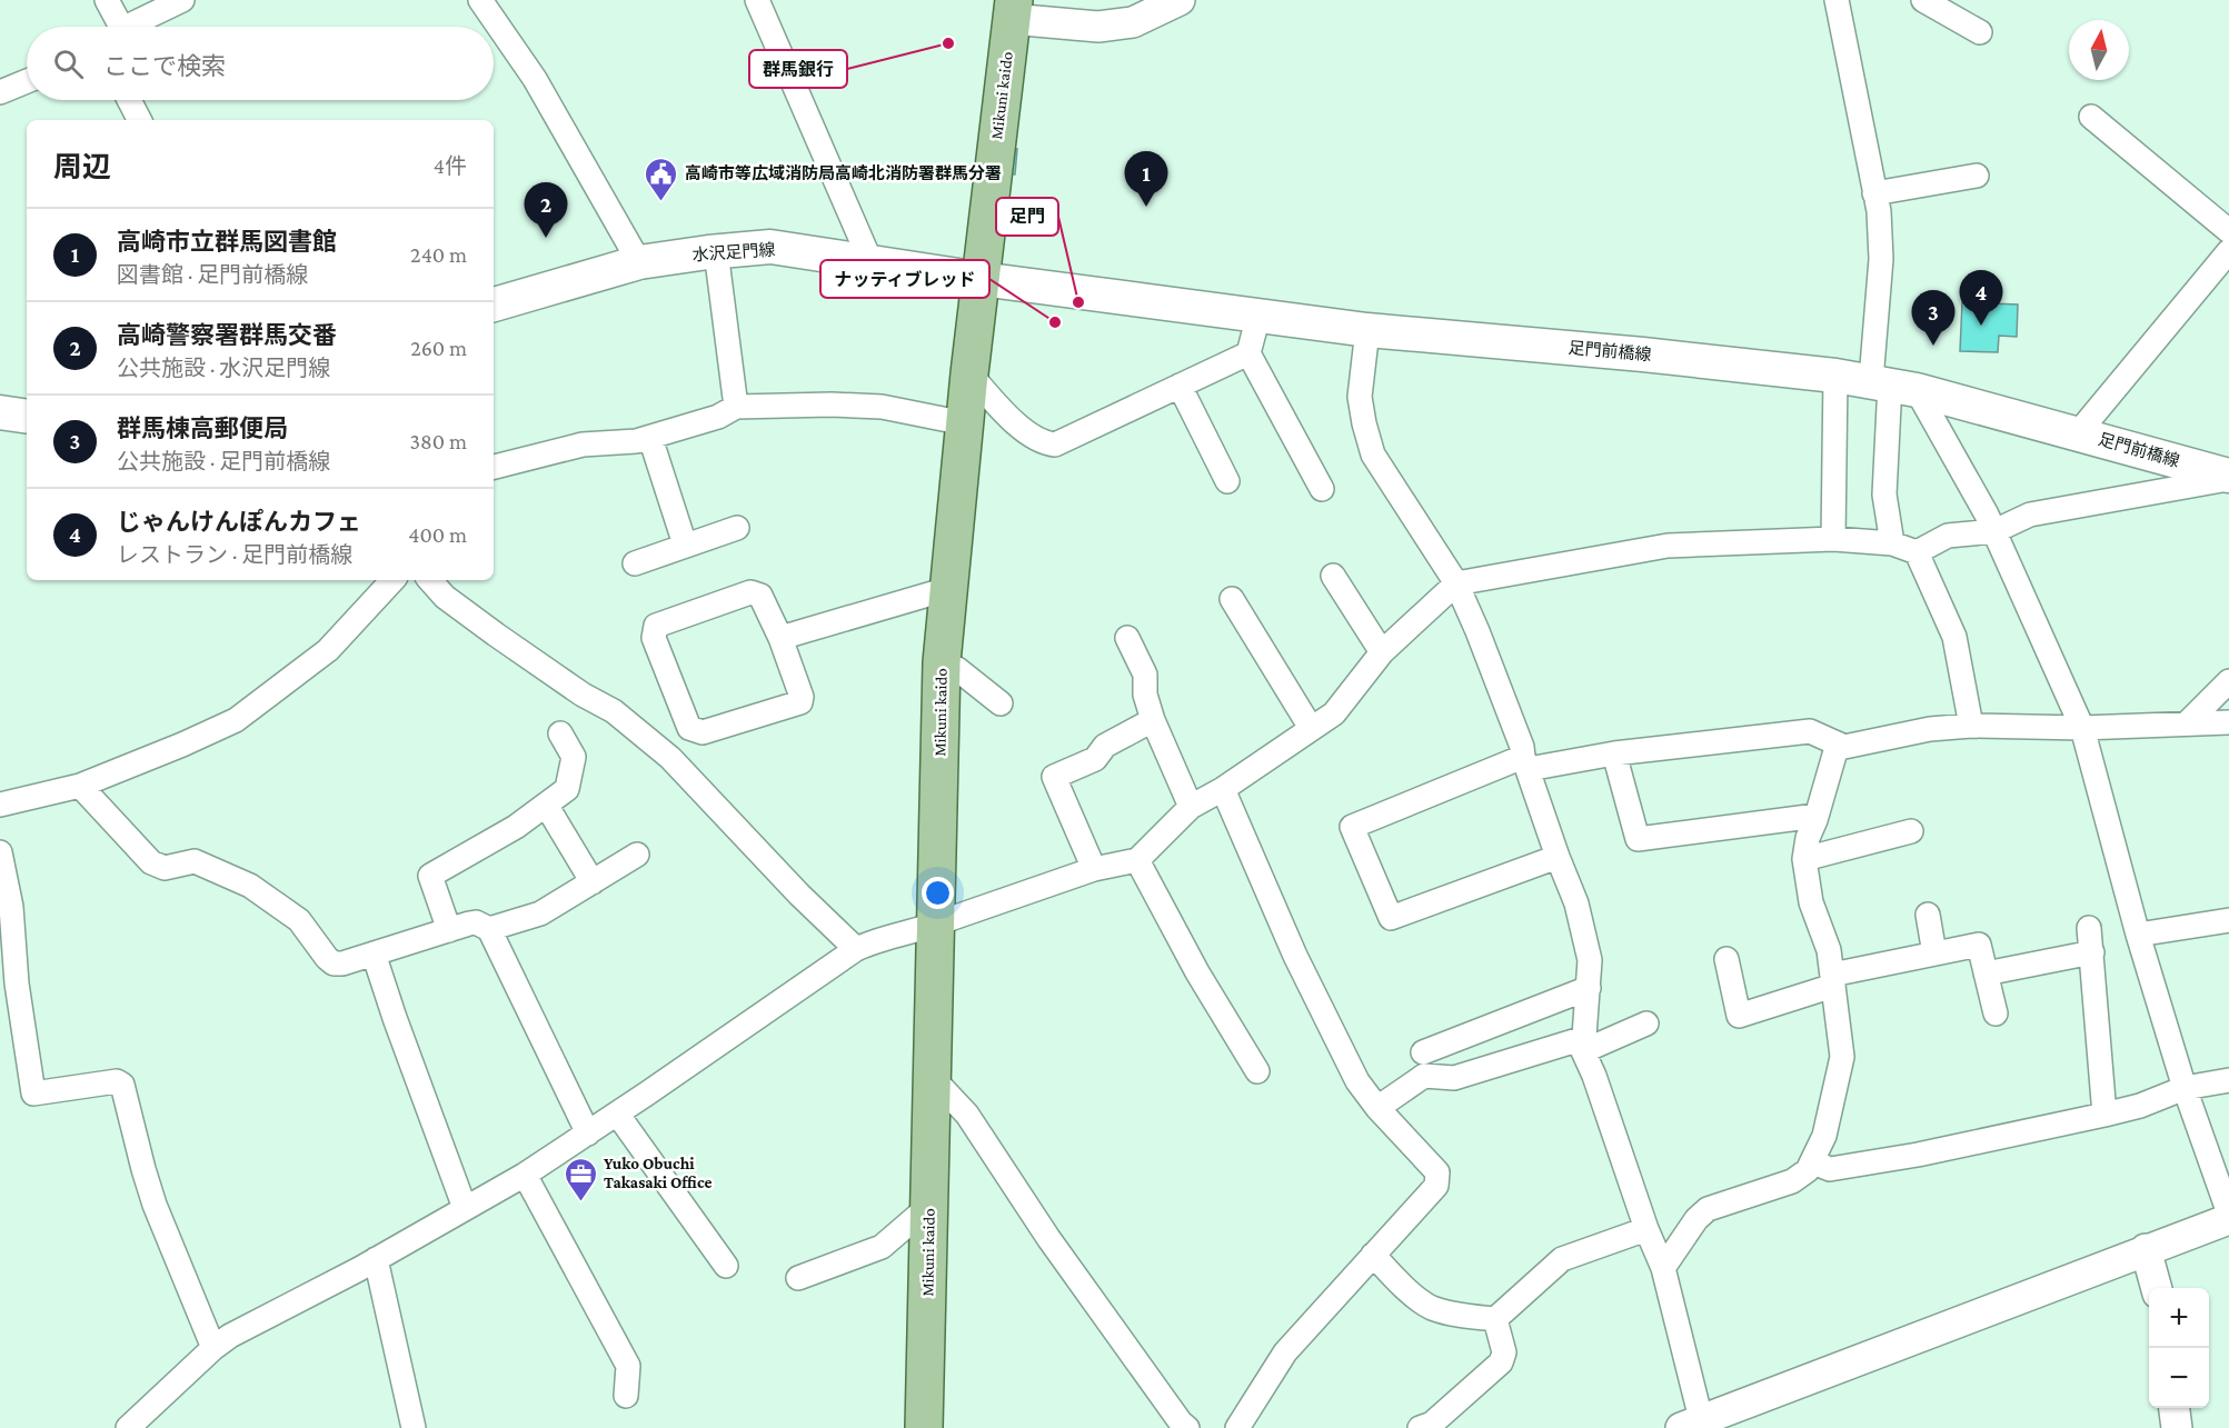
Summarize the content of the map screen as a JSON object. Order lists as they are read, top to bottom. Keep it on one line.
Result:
{"streets":{"main road":["Mikuni kaido","水沢足門線","足門前橋線"]},"crossings":[["Mikuni kaido","水沢足門線"],["Mikuni kaido","足門前橋線"],["水沢足門線","足門前橋線"]],"places":{"other":["群馬銀行","足門","ナッティブレッド"],"public building":["高崎市等広域消防局高崎北消防署群馬分署"],"office":["Yuko Obuchi Takasaki Office"]},"north":"top","page":{"search":"ここで検索","heading":["周辺","4件"],"pins":["1","2","4","3"],"list":[{"mark":"1","name":"高崎市立群馬図書館","note":"図書館 · 足門前橋線","value":"240 m"},{"mark":"2","name":"高崎警察署群馬交番","note":"公共施設 · 水沢足門線","value":"260 m"},{"mark":"3","name":"群馬棟高郵便局","note":"公共施設 · 足門前橋線","value":"380 m"},{"mark":"4","name":"じゃんけんぽんカフェ","note":"レストラン · 足門前橋線","value":"400 m"}],"map_buttons":["+","−"]}}
